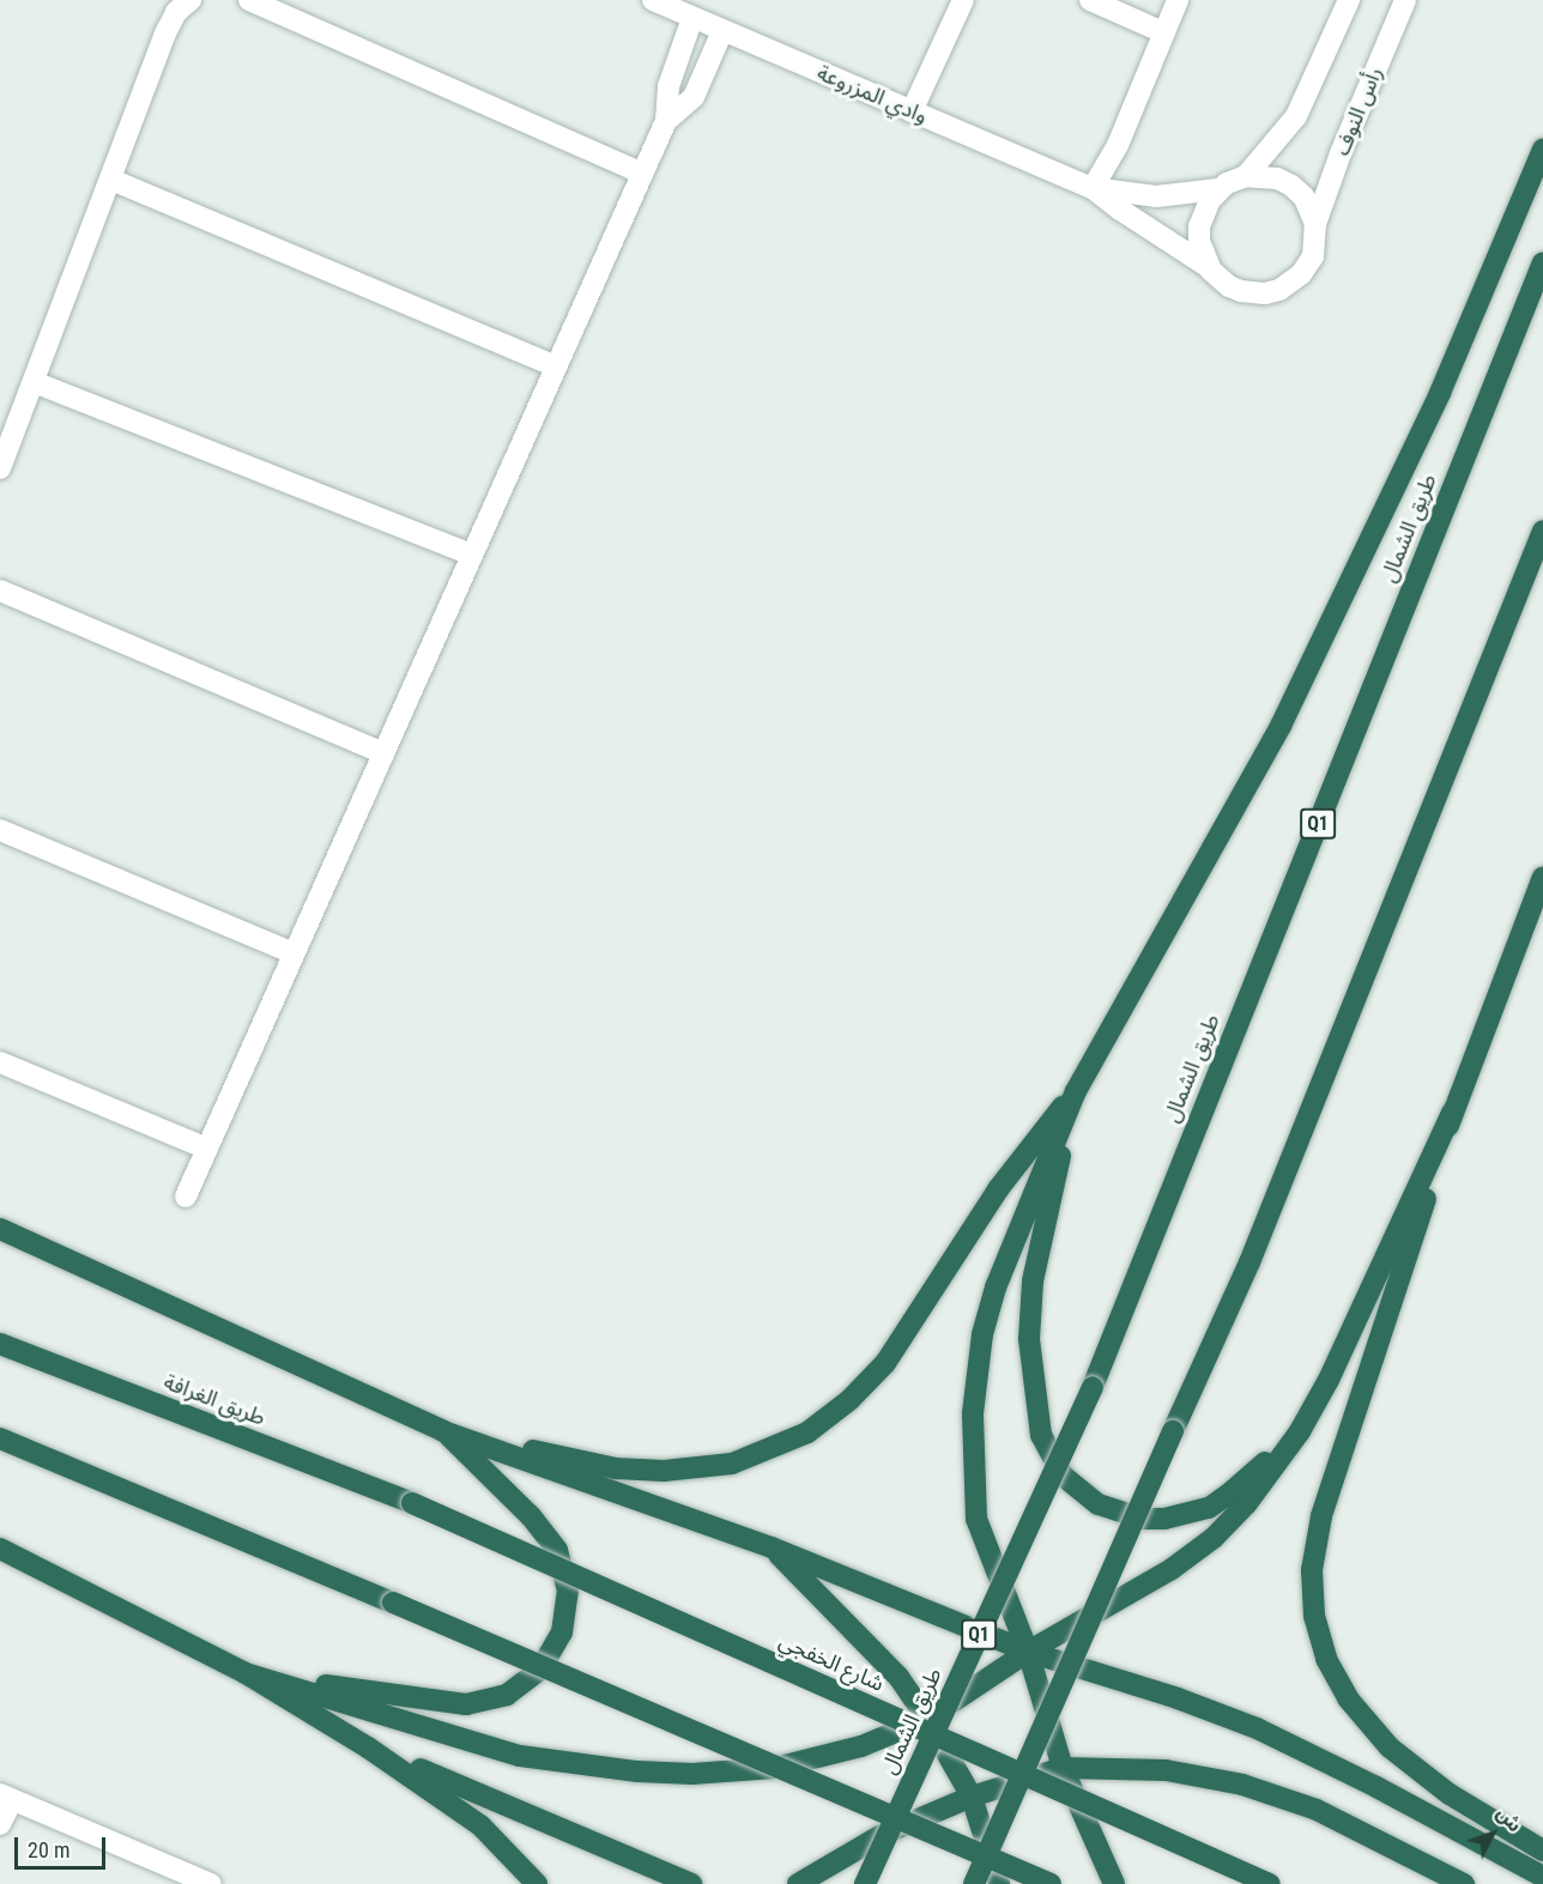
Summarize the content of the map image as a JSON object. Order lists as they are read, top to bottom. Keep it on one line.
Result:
{"streets":{"highway":["طريق الشمال","Q1","طريق الغرافة","شارع الخفجي"],"street":["وادي المزروعة","رأس النوف"]},"crossings":[["وادي المزروعة","رأس النوف"],["طريق الغرافة","شارع الخفجي"]],"scale_bar":"20 m","north":"top right"}
